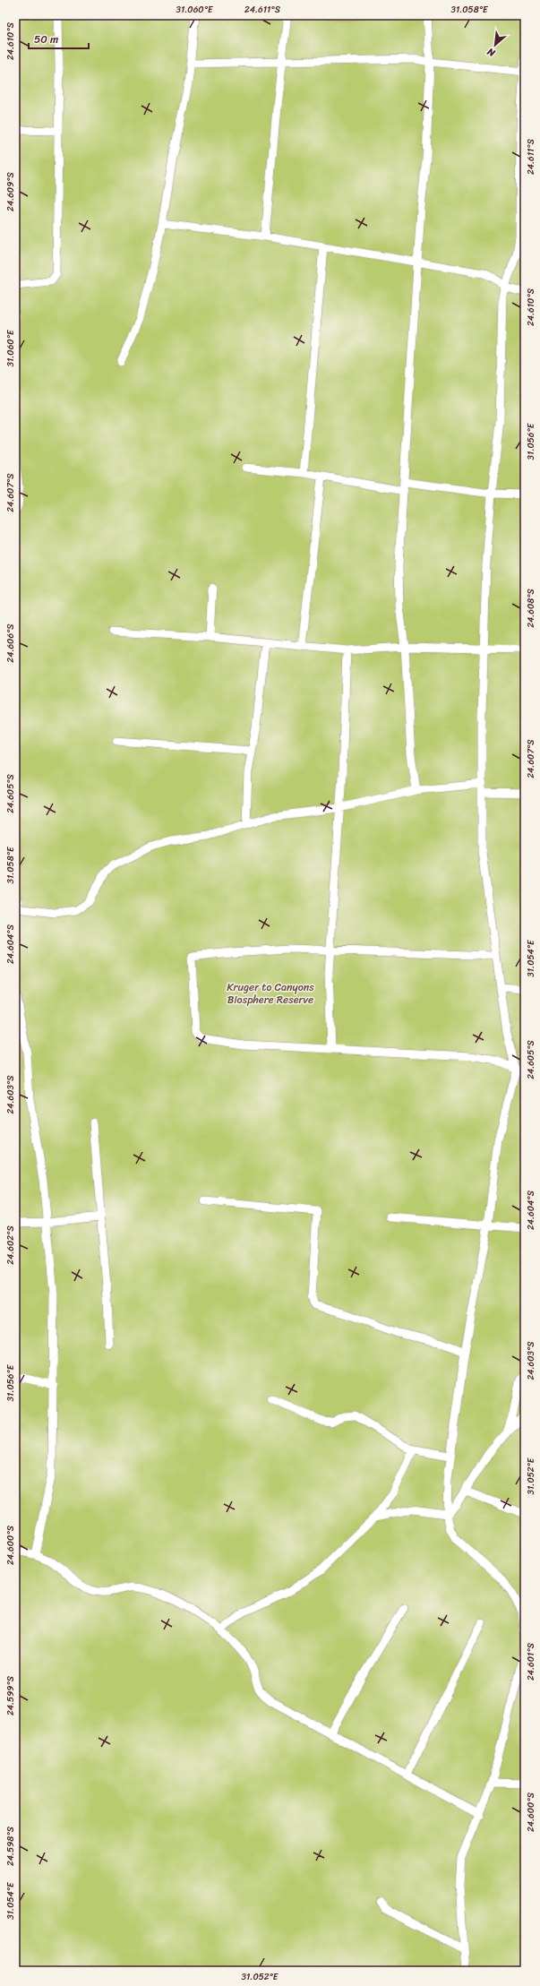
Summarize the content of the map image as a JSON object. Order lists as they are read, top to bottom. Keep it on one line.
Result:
{"parks":["Kruger to Canyons Biosphere Reserve"],"scale_bar":"50 m","north":"bottom left","coordinates":["31.060°E","24.611°S","31.058°E","24.610°S","24.609°S","31.056°E","24.607°S","24.608°S","24.606°S","24.605°S","24.604°S","31.054°E","24.603°S","24.602°S","31.052°E","24.600°S","24.601°S","24.599°S","24.598°S"]}
